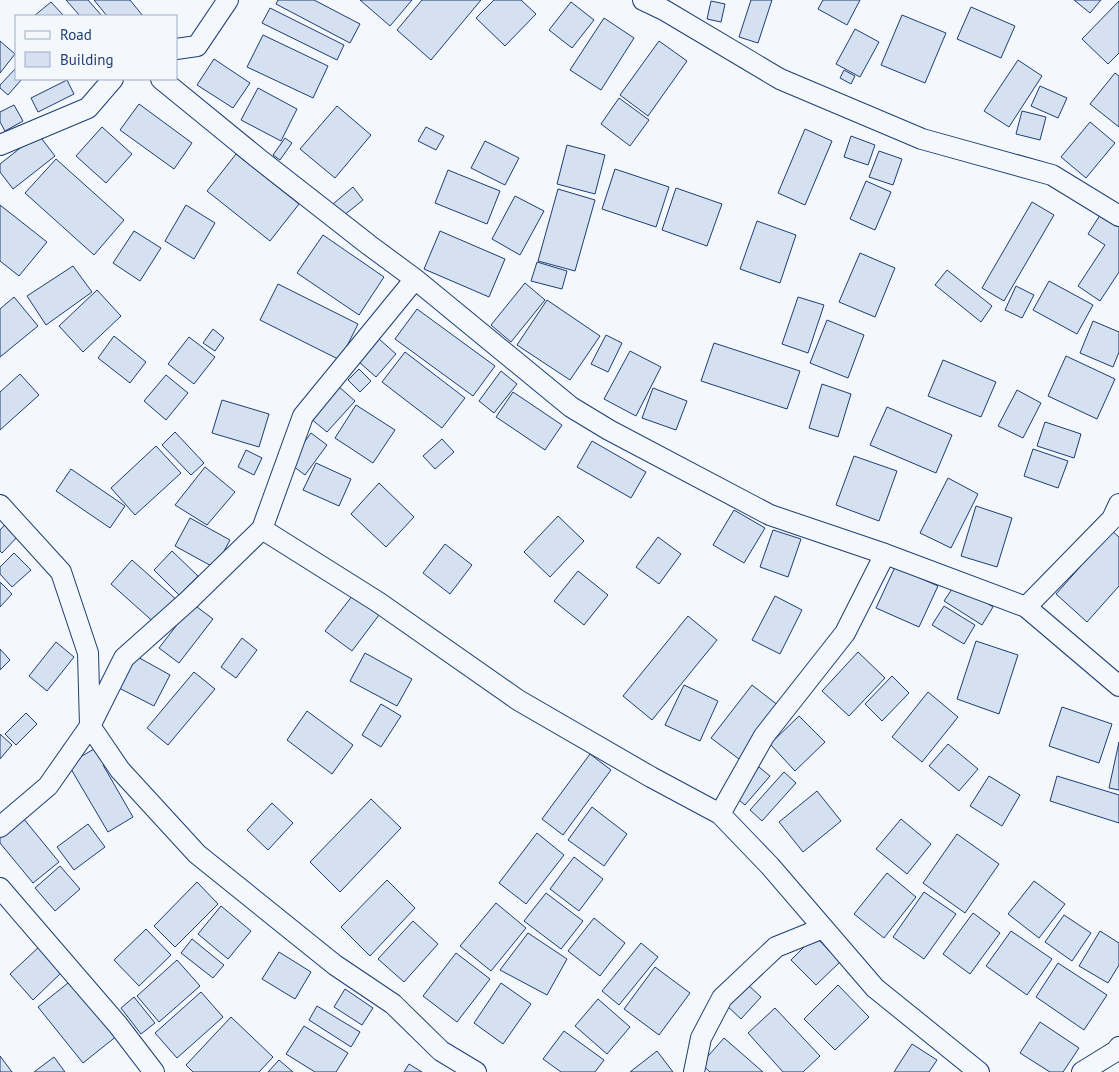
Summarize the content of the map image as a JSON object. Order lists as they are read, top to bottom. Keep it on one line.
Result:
{"legend":["Road","Building"]}
